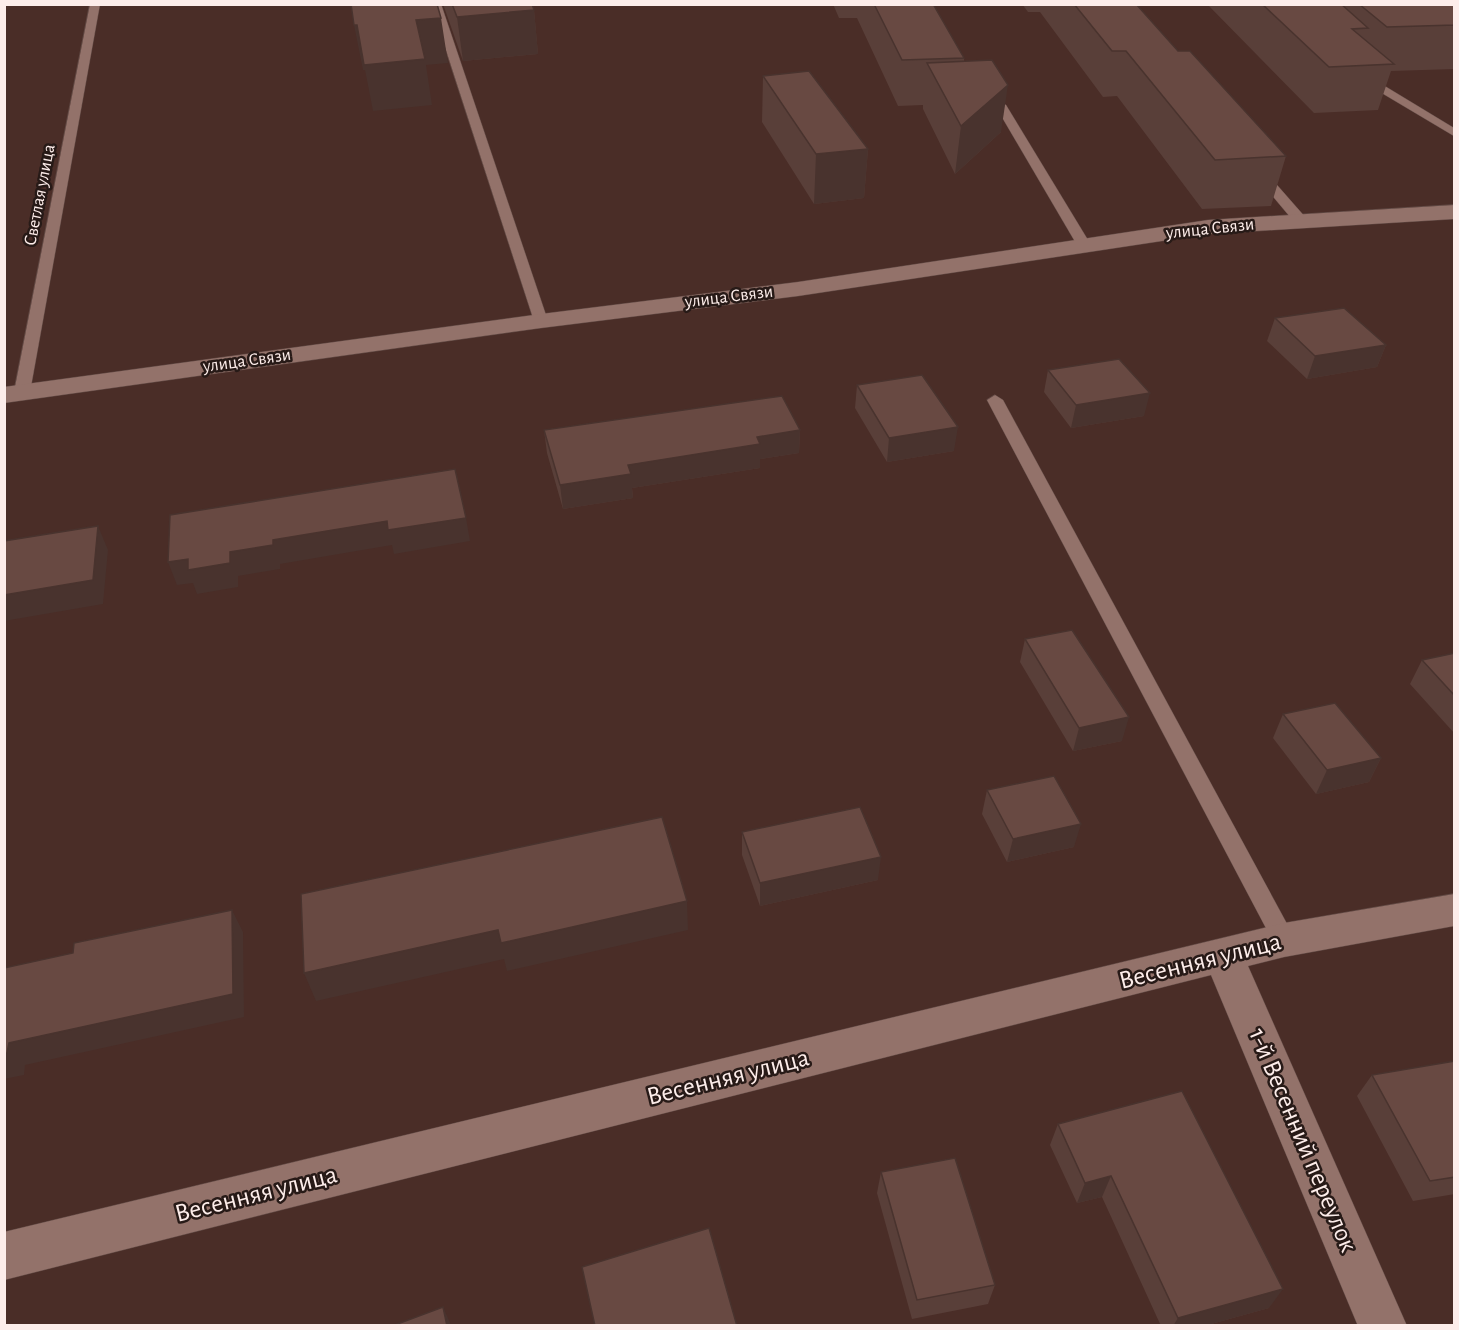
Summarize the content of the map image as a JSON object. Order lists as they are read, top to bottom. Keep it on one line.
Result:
{"streets":{"street":["улица Связи","Весенняя улица","1-й Весенний переулок"],"lane":["Светлая улица"]},"crossings":[["Светлая улица","улица Связи"],["Весенняя улица","1-й Весенний переулок"]]}
